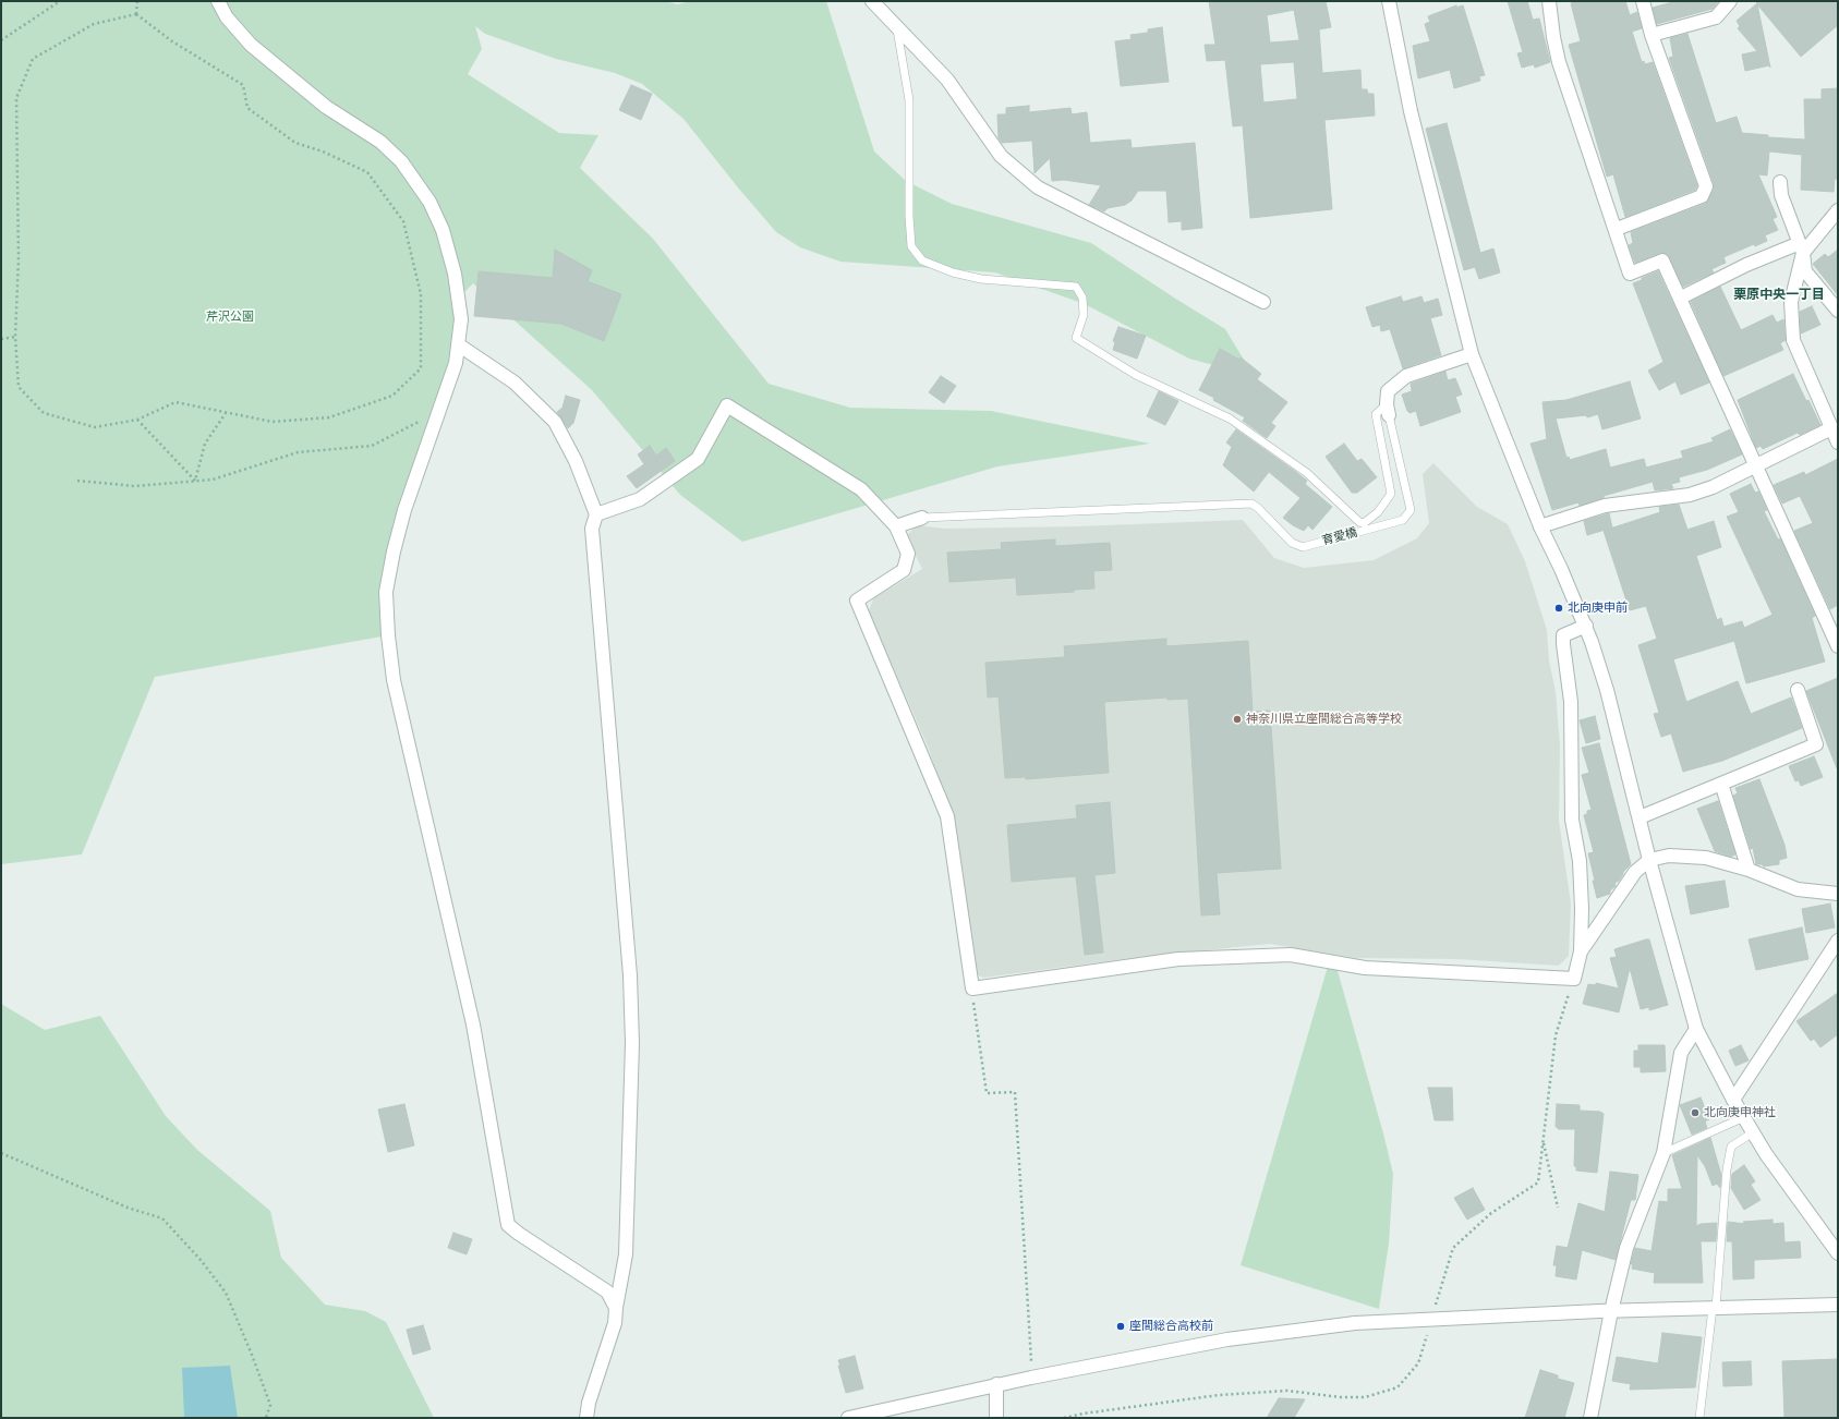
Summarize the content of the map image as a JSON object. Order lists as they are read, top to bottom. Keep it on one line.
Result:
{"streets":{"lane":["育愛橋"]},"districts":["栗原中央一丁目"],"parks":["芹沢公園"],"places":["北向庚申前","神奈川県立座間総合高等学校","北向庚申神社","座間総合高校前"]}
